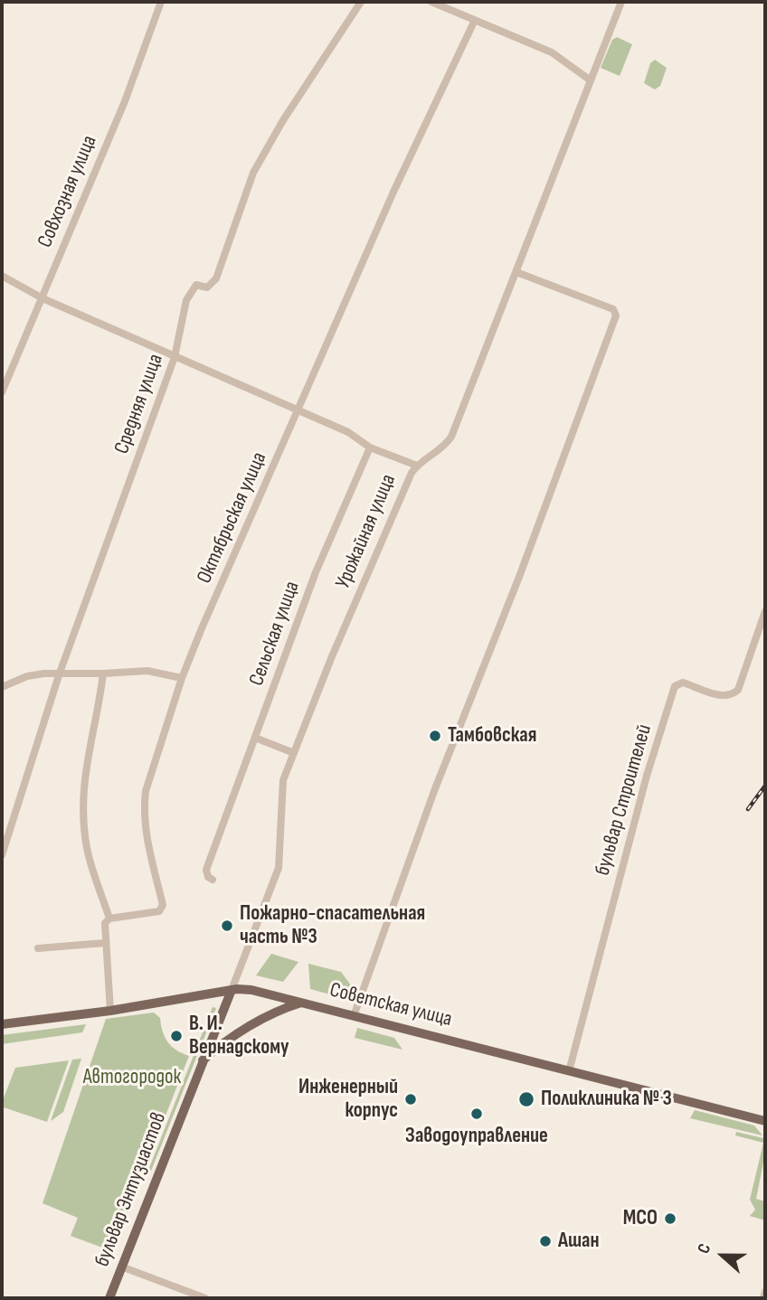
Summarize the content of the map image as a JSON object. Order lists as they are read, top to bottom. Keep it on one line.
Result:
{"streets":{"main road":["Советская улица","бульвар Энтузиастов"],"street":["Совхозная улица","Средняя улица","Октябрьская улица","Урожайная улица","Сельская улица","бульвар Строителей"]},"crossings":[["Урожайная улица","Советская улица"],["Урожайная улица","бульвар Энтузиастов"],["бульвар Строителей","Советская улица"],["Советская улица","бульвар Энтузиастов"]],"parks":["Автогородок"],"places":["Тамбовская","Пожарно-спасательная часть №3","В. И. Вернадскому","Инженерный корпус","Поликлиника № 3","Заводоуправление","МСО","Ашан"],"north":"left"}
